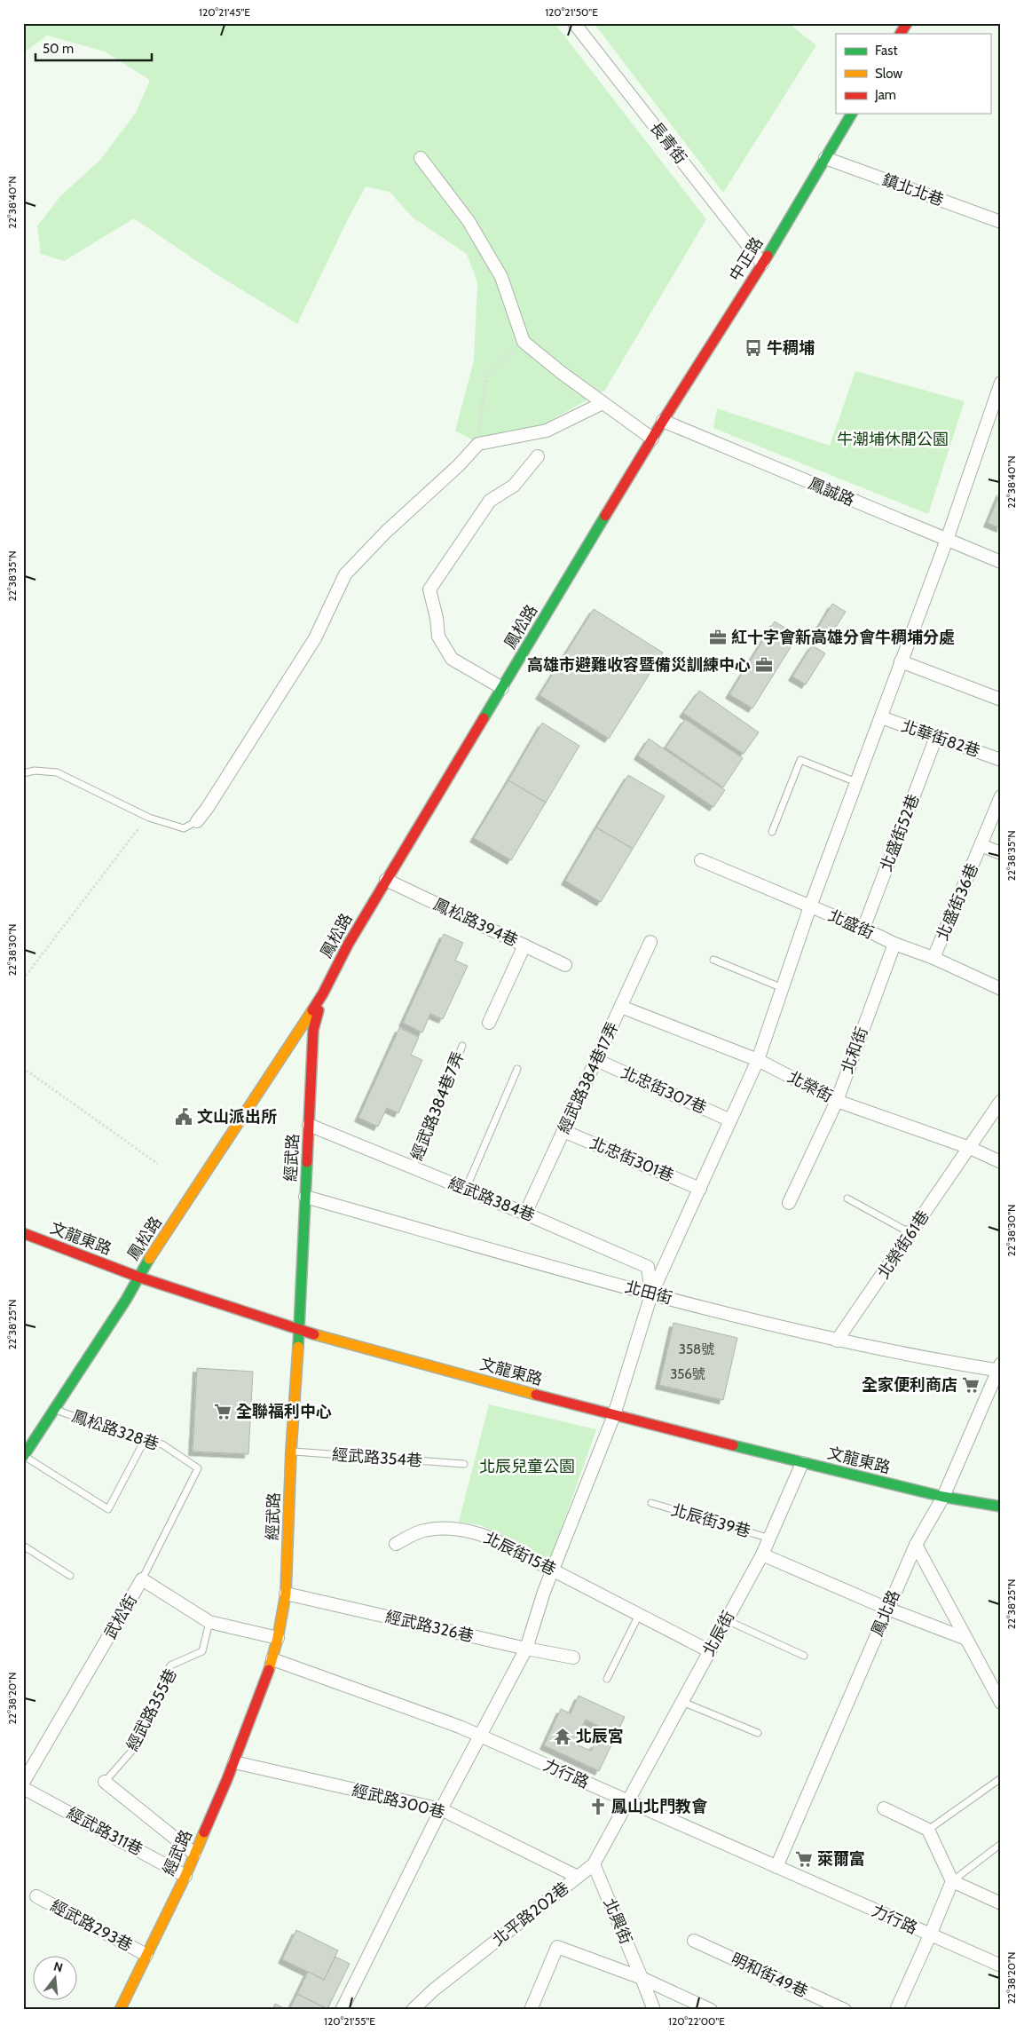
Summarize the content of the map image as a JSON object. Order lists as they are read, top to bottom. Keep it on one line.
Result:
{"streets":{"main road":["中正路","鳳松路","經武路","文龍東路"],"street":["長青街","鎮北北巷","鳳誠路","北華街82巷","北盛街52巷","北盛街36巷","鳳松路394巷","北盛街","北和街","經武路384巷17弄","北榮街","北忠街307巷","北忠街301巷","經武路384巷","北榮街61巷","北田街","北辰街15巷","鳳北路","武松街","經武路326巷","北辰街","力行路","經武路300巷","經武路311巷","北平路202巷","北興街","經武路293巷","明和街49巷"],"lane":["經武路384巷7弄","鳳松路328巷","經武路354巷","北辰街39巷","經武路355巷"]},"crossings":[["長青街","中正路"],["鎮北北巷","中正路"],["中正路","鳳誠路"],["中正路","鳳松路"],["鳳誠路","鳳松路"],["鳳松路","鳳松路394巷"],["鳳松路","經武路"],["鳳松路","文龍東路"],["鳳松路","鳳松路328巷"],["北華街82巷","北盛街52巷"],["北盛街52巷","北盛街"],["北盛街36巷","北盛街"],["北盛街","北和街"],["北和街","北榮街"],["經武路384巷17弄","北榮街"],["經武路384巷17弄","北忠街307巷"],["經武路384巷17弄","北忠街301巷"],["經武路384巷17弄","經武路384巷"],["北榮街","北榮街61巷"],["經武路384巷7弄","經武路384巷"],["經武路","經武路384巷"],["經武路","文龍東路"],["經武路","北田街"],["經武路","經武路354巷"],["經武路","武松街"],["經武路","經武路326巷"],["經武路","力行路"],["經武路","經武路300巷"],["經武路","經武路311巷"],["經武路","經武路293巷"],["經武路384巷","北田街"],["文龍東路","鳳北路"],["文龍東路","北辰街"],["北榮街61巷","北田街"],["北田街","鳳北路"],["鳳松路328巷","武松街"],["北辰街39巷","北辰街"],["北辰街15巷","北辰街"],["鳳北路","力行路"],["武松街","經武路355巷"],["北辰街","力行路"],["北辰街","北平路202巷"],["力行路","北平路202巷"],["經武路300巷","北平路202巷"],["北平路202巷","北興街"]],"parks":["牛潮埔休閒公園","北辰兒童公園"],"places":{"bus stop":["牛稠埔"],"office":["紅十字會新高雄分會牛稠埔分處","高雄市避難收容暨備災訓練中心"],"public building":["文山派出所"],"supermarket":["全家便利商店","全聯福利中心","萊爾富"],"temple":["北辰宮"],"church":["鳳山北門教會"]},"house_numbers":["358號","356號"],"legend":["Fast","Slow","Jam"],"scale_bar":"50 m","north":"top","coordinates":["120°21'45\"E","120°21'50\"E","22°38'40\"N","22°38'35\"N","22°38'30\"N","22°38'25\"N","22°38'20\"N","120°21'55\"E","120°22'00\"E"]}
